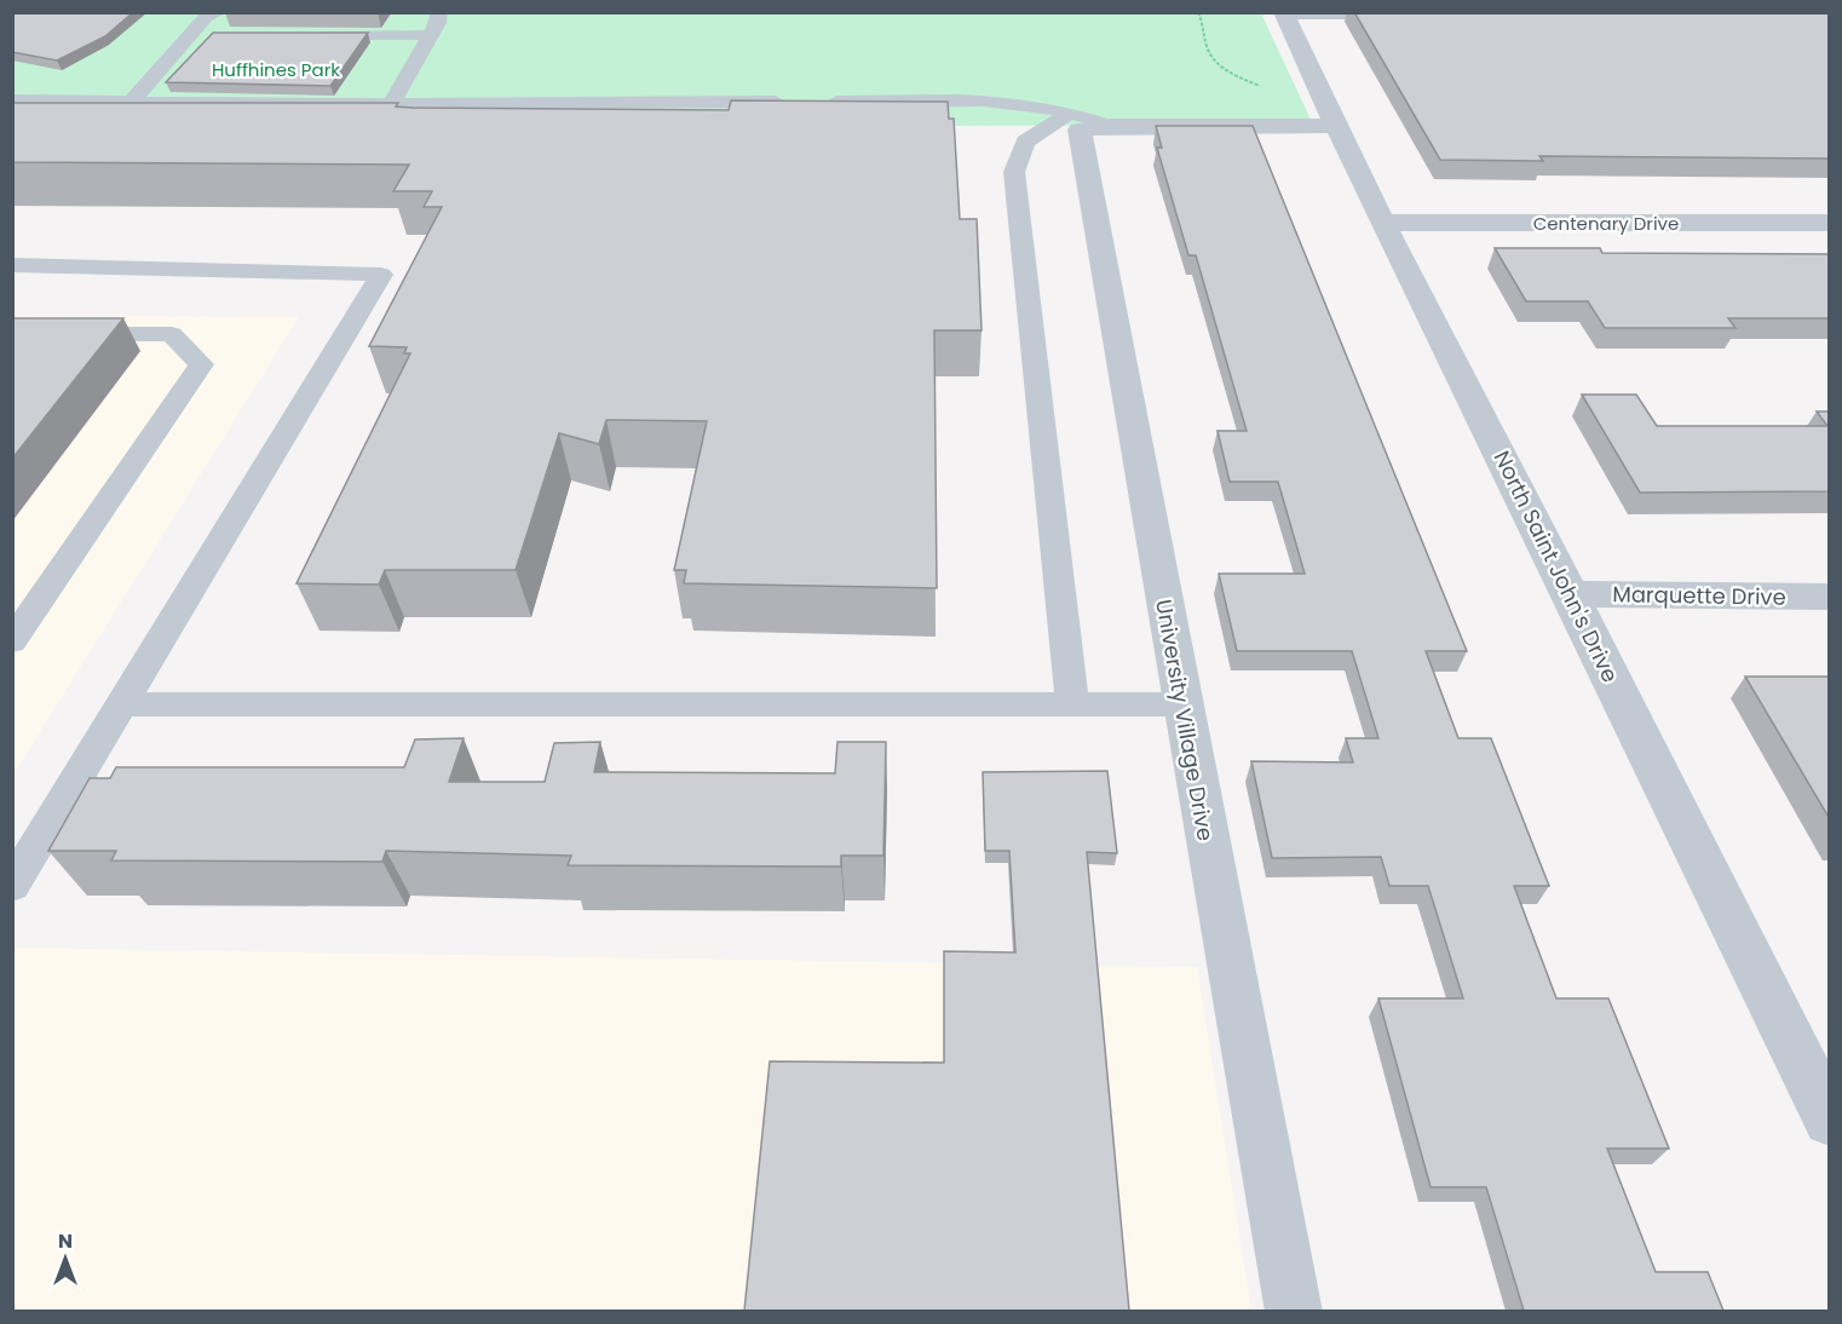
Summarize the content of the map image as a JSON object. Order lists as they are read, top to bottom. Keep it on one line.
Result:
{"streets":{"street":["Centenary Drive","North Saint John's Drive","Marquette Drive","University Village Drive"]},"crossings":[["Centenary Drive","North Saint John's Drive"],["North Saint John's Drive","Marquette Drive"]],"parks":["Huffhines Park"],"north":"top"}
